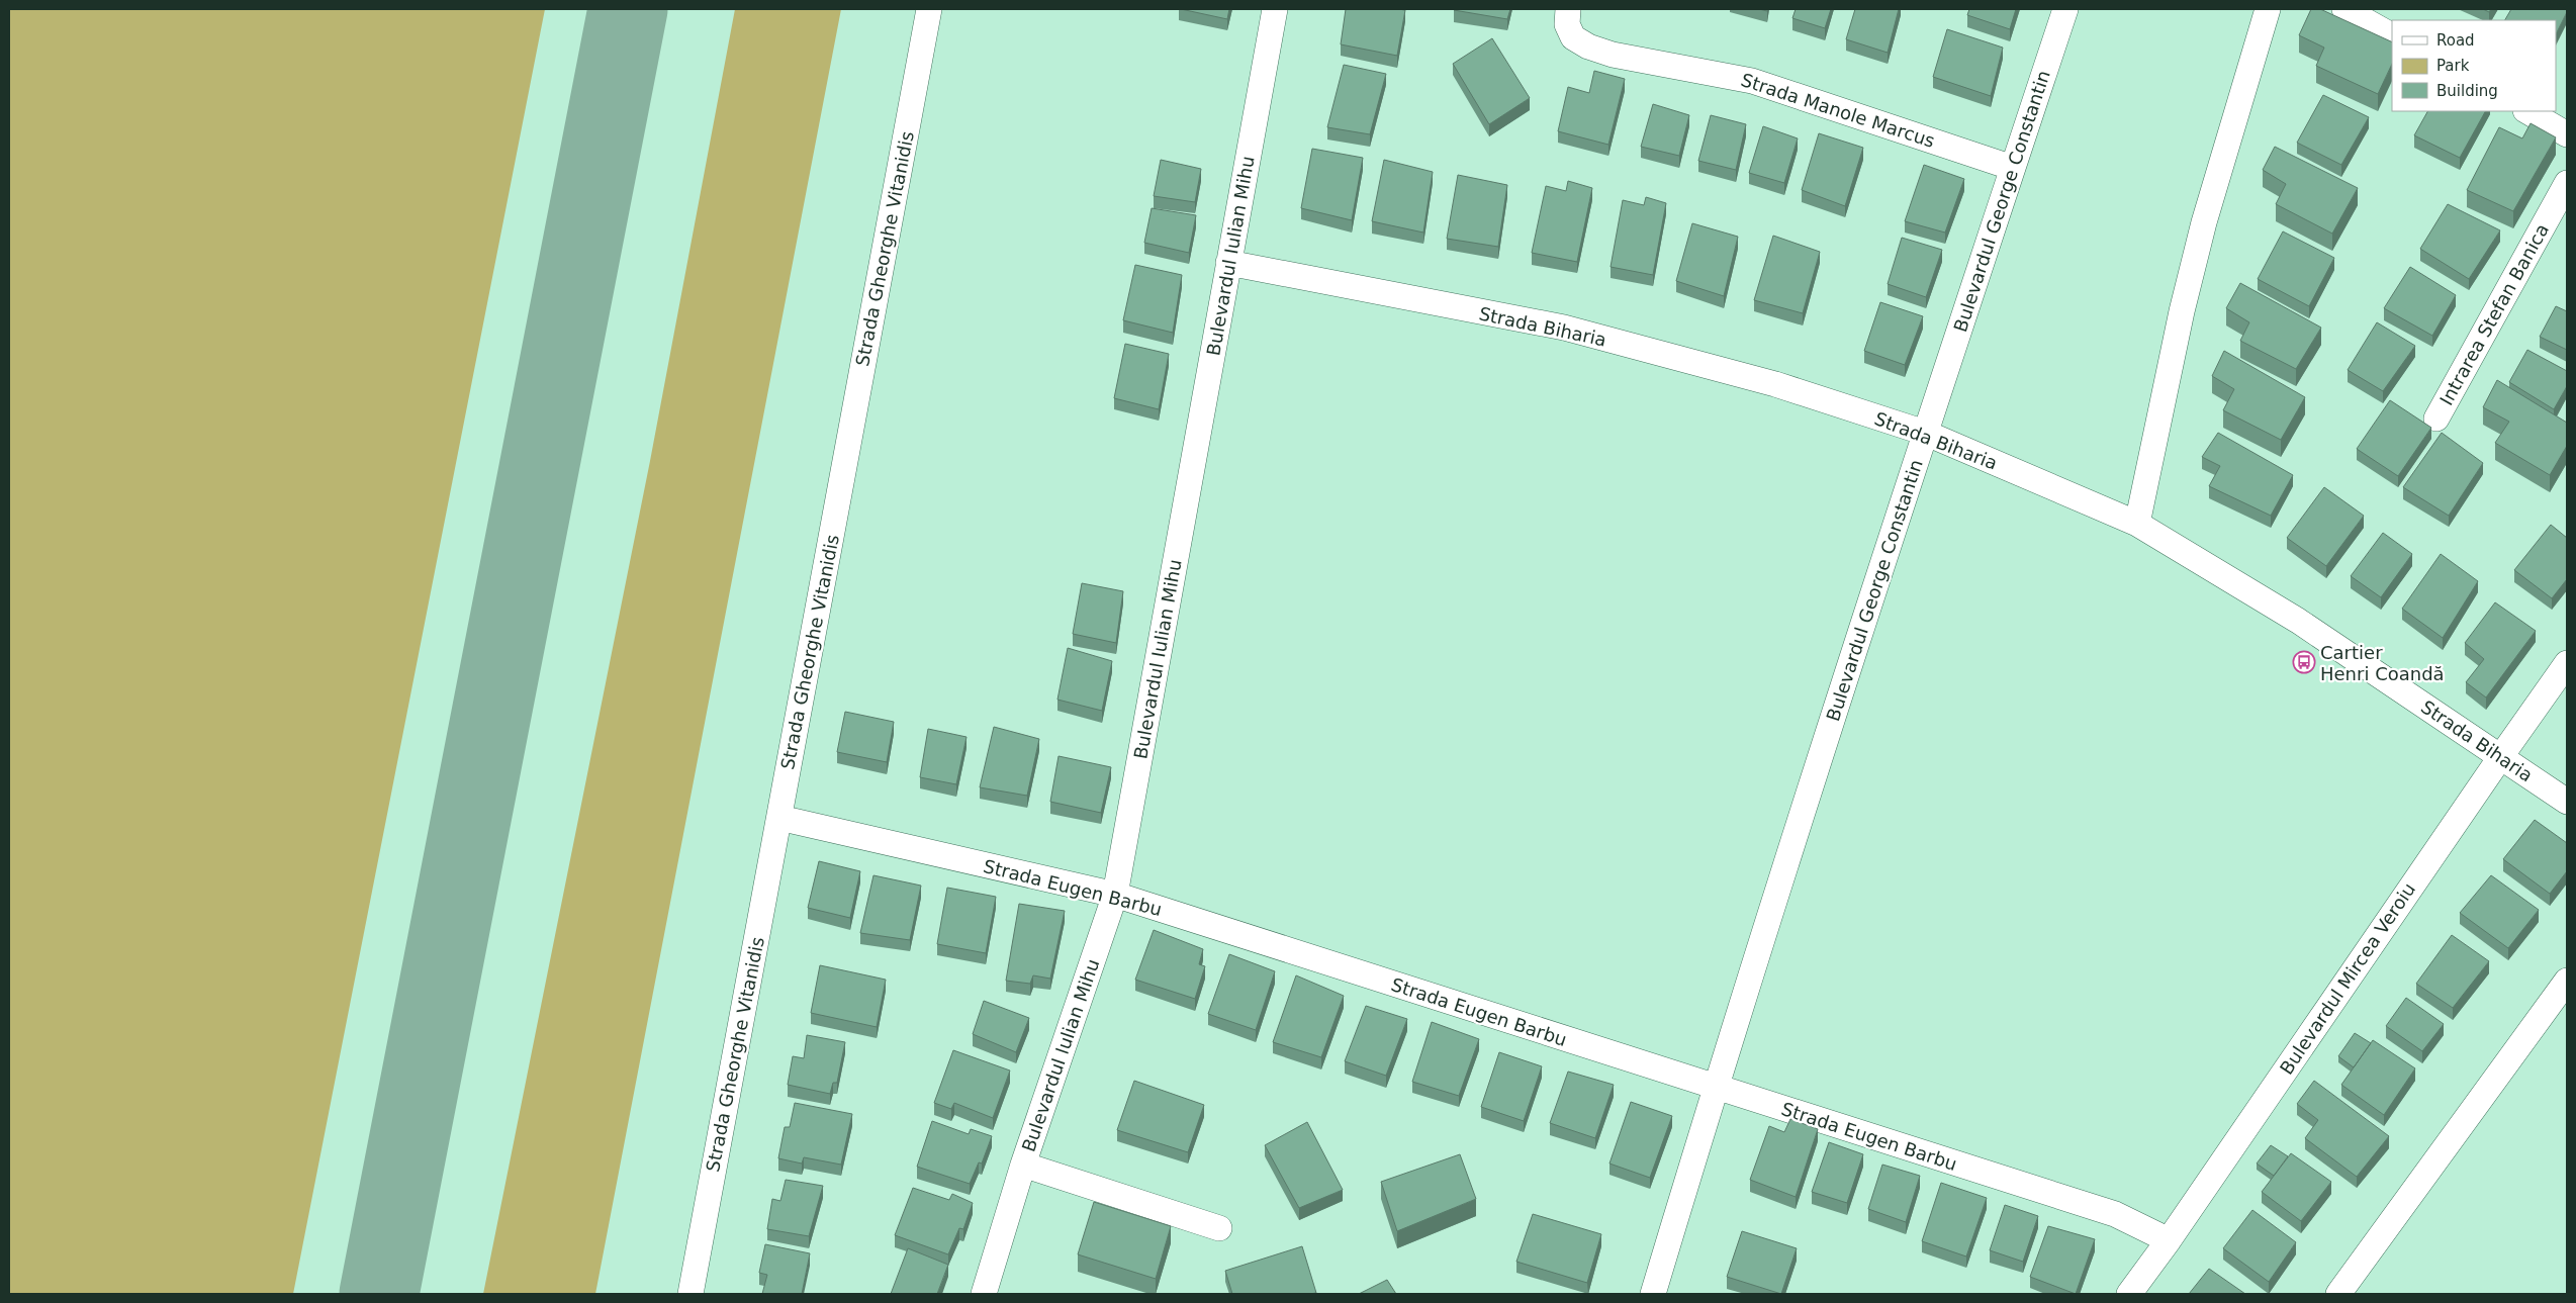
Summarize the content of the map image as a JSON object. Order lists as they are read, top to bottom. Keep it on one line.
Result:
{"streets":{"street":["Strada Manole Marcus","Bulevardul George Constantin","Strada Gheorghe Vitanidis","Bulevardul Iulian Mihu","Intrarea Stefan Banica","Strada Biharia","Strada Eugen Barbu","Bulevardul Mircea Veroiu"]},"crossings":[["Strada Manole Marcus","Bulevardul George Constantin"],["Bulevardul George Constantin","Strada Biharia"],["Bulevardul George Constantin","Strada Eugen Barbu"],["Strada Gheorghe Vitanidis","Strada Eugen Barbu"],["Bulevardul Iulian Mihu","Strada Biharia"],["Bulevardul Iulian Mihu","Strada Eugen Barbu"],["Strada Biharia","Bulevardul Mircea Veroiu"],["Strada Eugen Barbu","Bulevardul Mircea Veroiu"]],"places":{"bus stop":["Cartier Henri Coandă"]},"legend":["Road","Park","Building"]}
